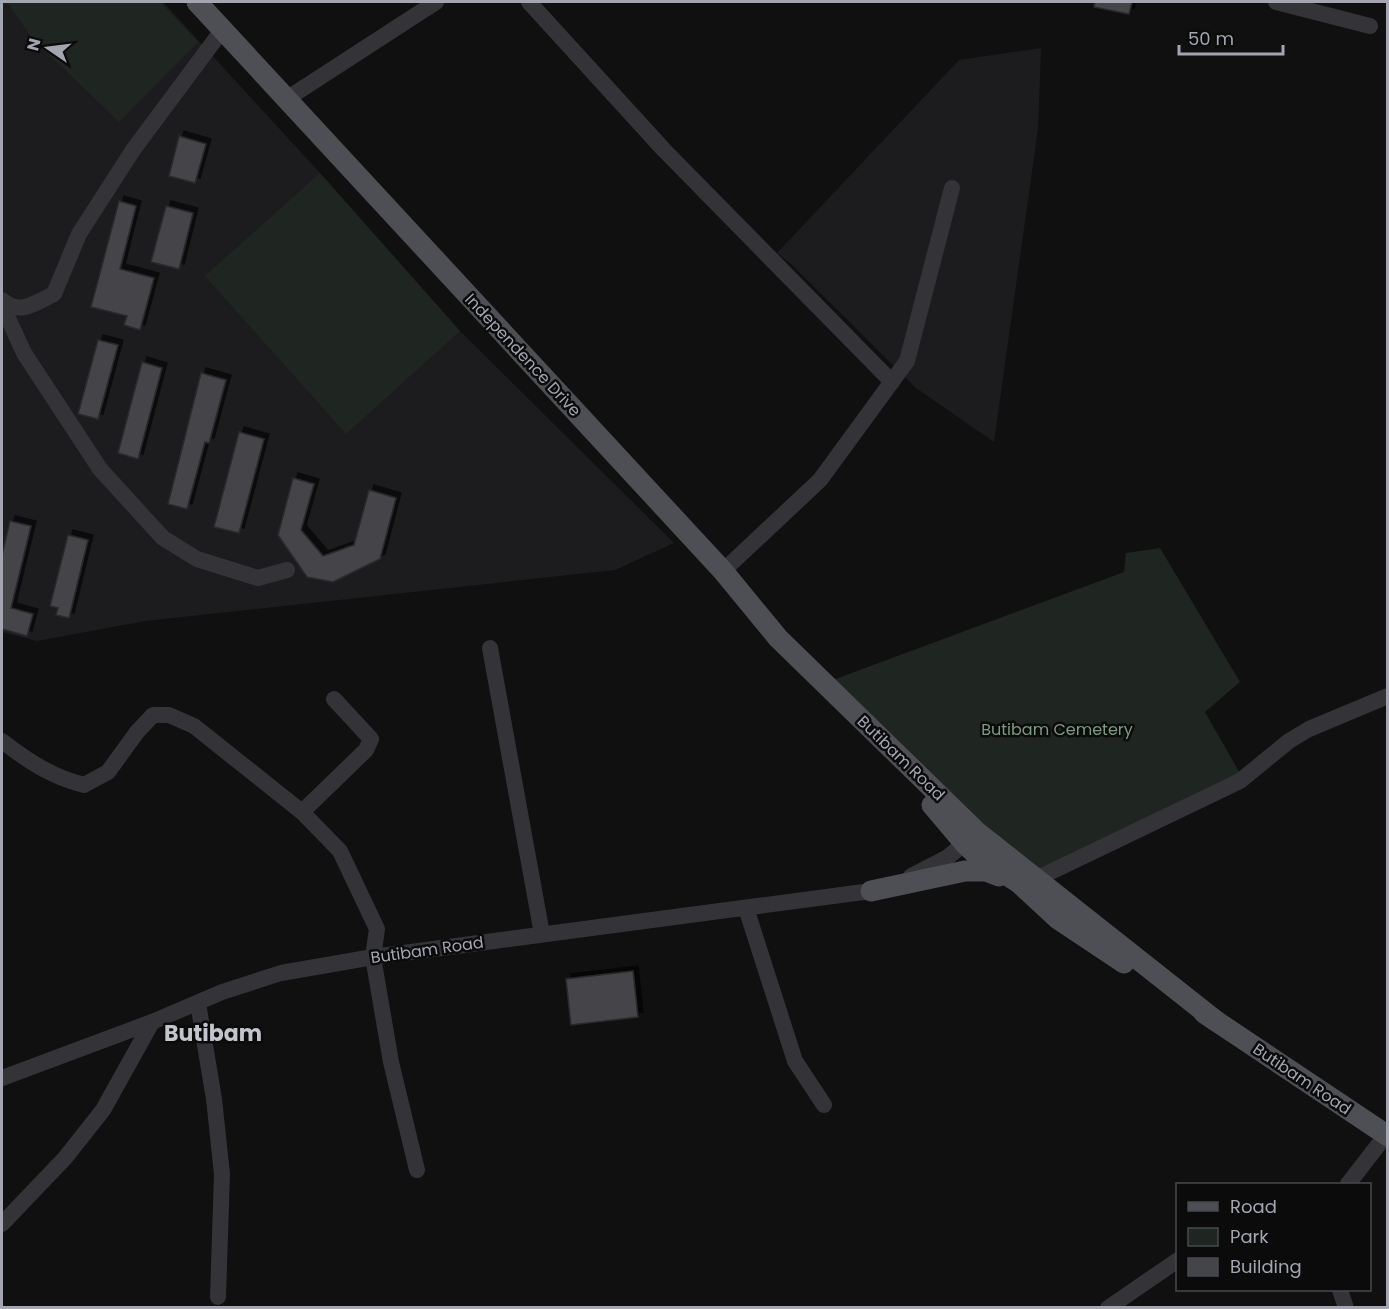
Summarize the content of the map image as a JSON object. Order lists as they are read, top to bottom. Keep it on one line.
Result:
{"streets":{"main road":["Independence Drive","Butibam Road"]},"crossings":[["Independence Drive","Butibam Road"]],"districts":["Butibam"],"parks":["Butibam Cemetery"],"legend":["Road","Park","Building"],"scale_bar":"50 m","north":"left"}
